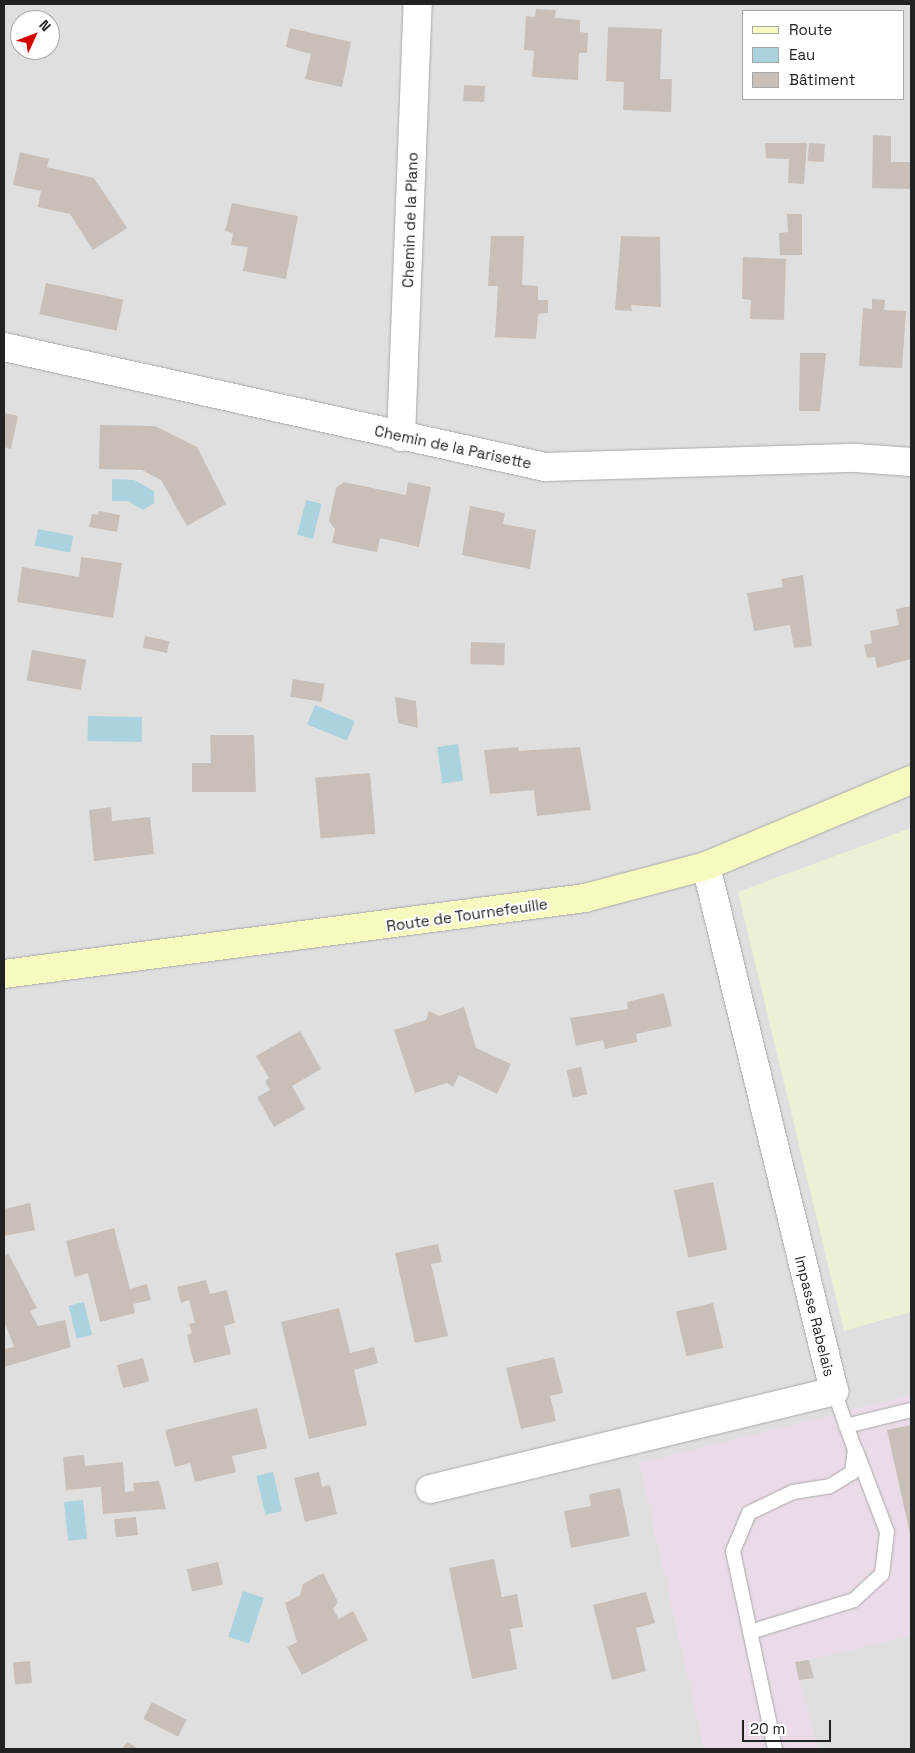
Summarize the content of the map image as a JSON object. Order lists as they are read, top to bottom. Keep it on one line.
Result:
{"streets":{"street":["Chemin de la Plano","Chemin de la Parisette","Route de Tournefeuille","Impasse Rabelais"]},"crossings":[["Chemin de la Plano","Chemin de la Parisette"],["Route de Tournefeuille","Impasse Rabelais"]],"legend":["Route","Eau","Bâtiment"],"scale_bar":"20 m","north":"top right"}
